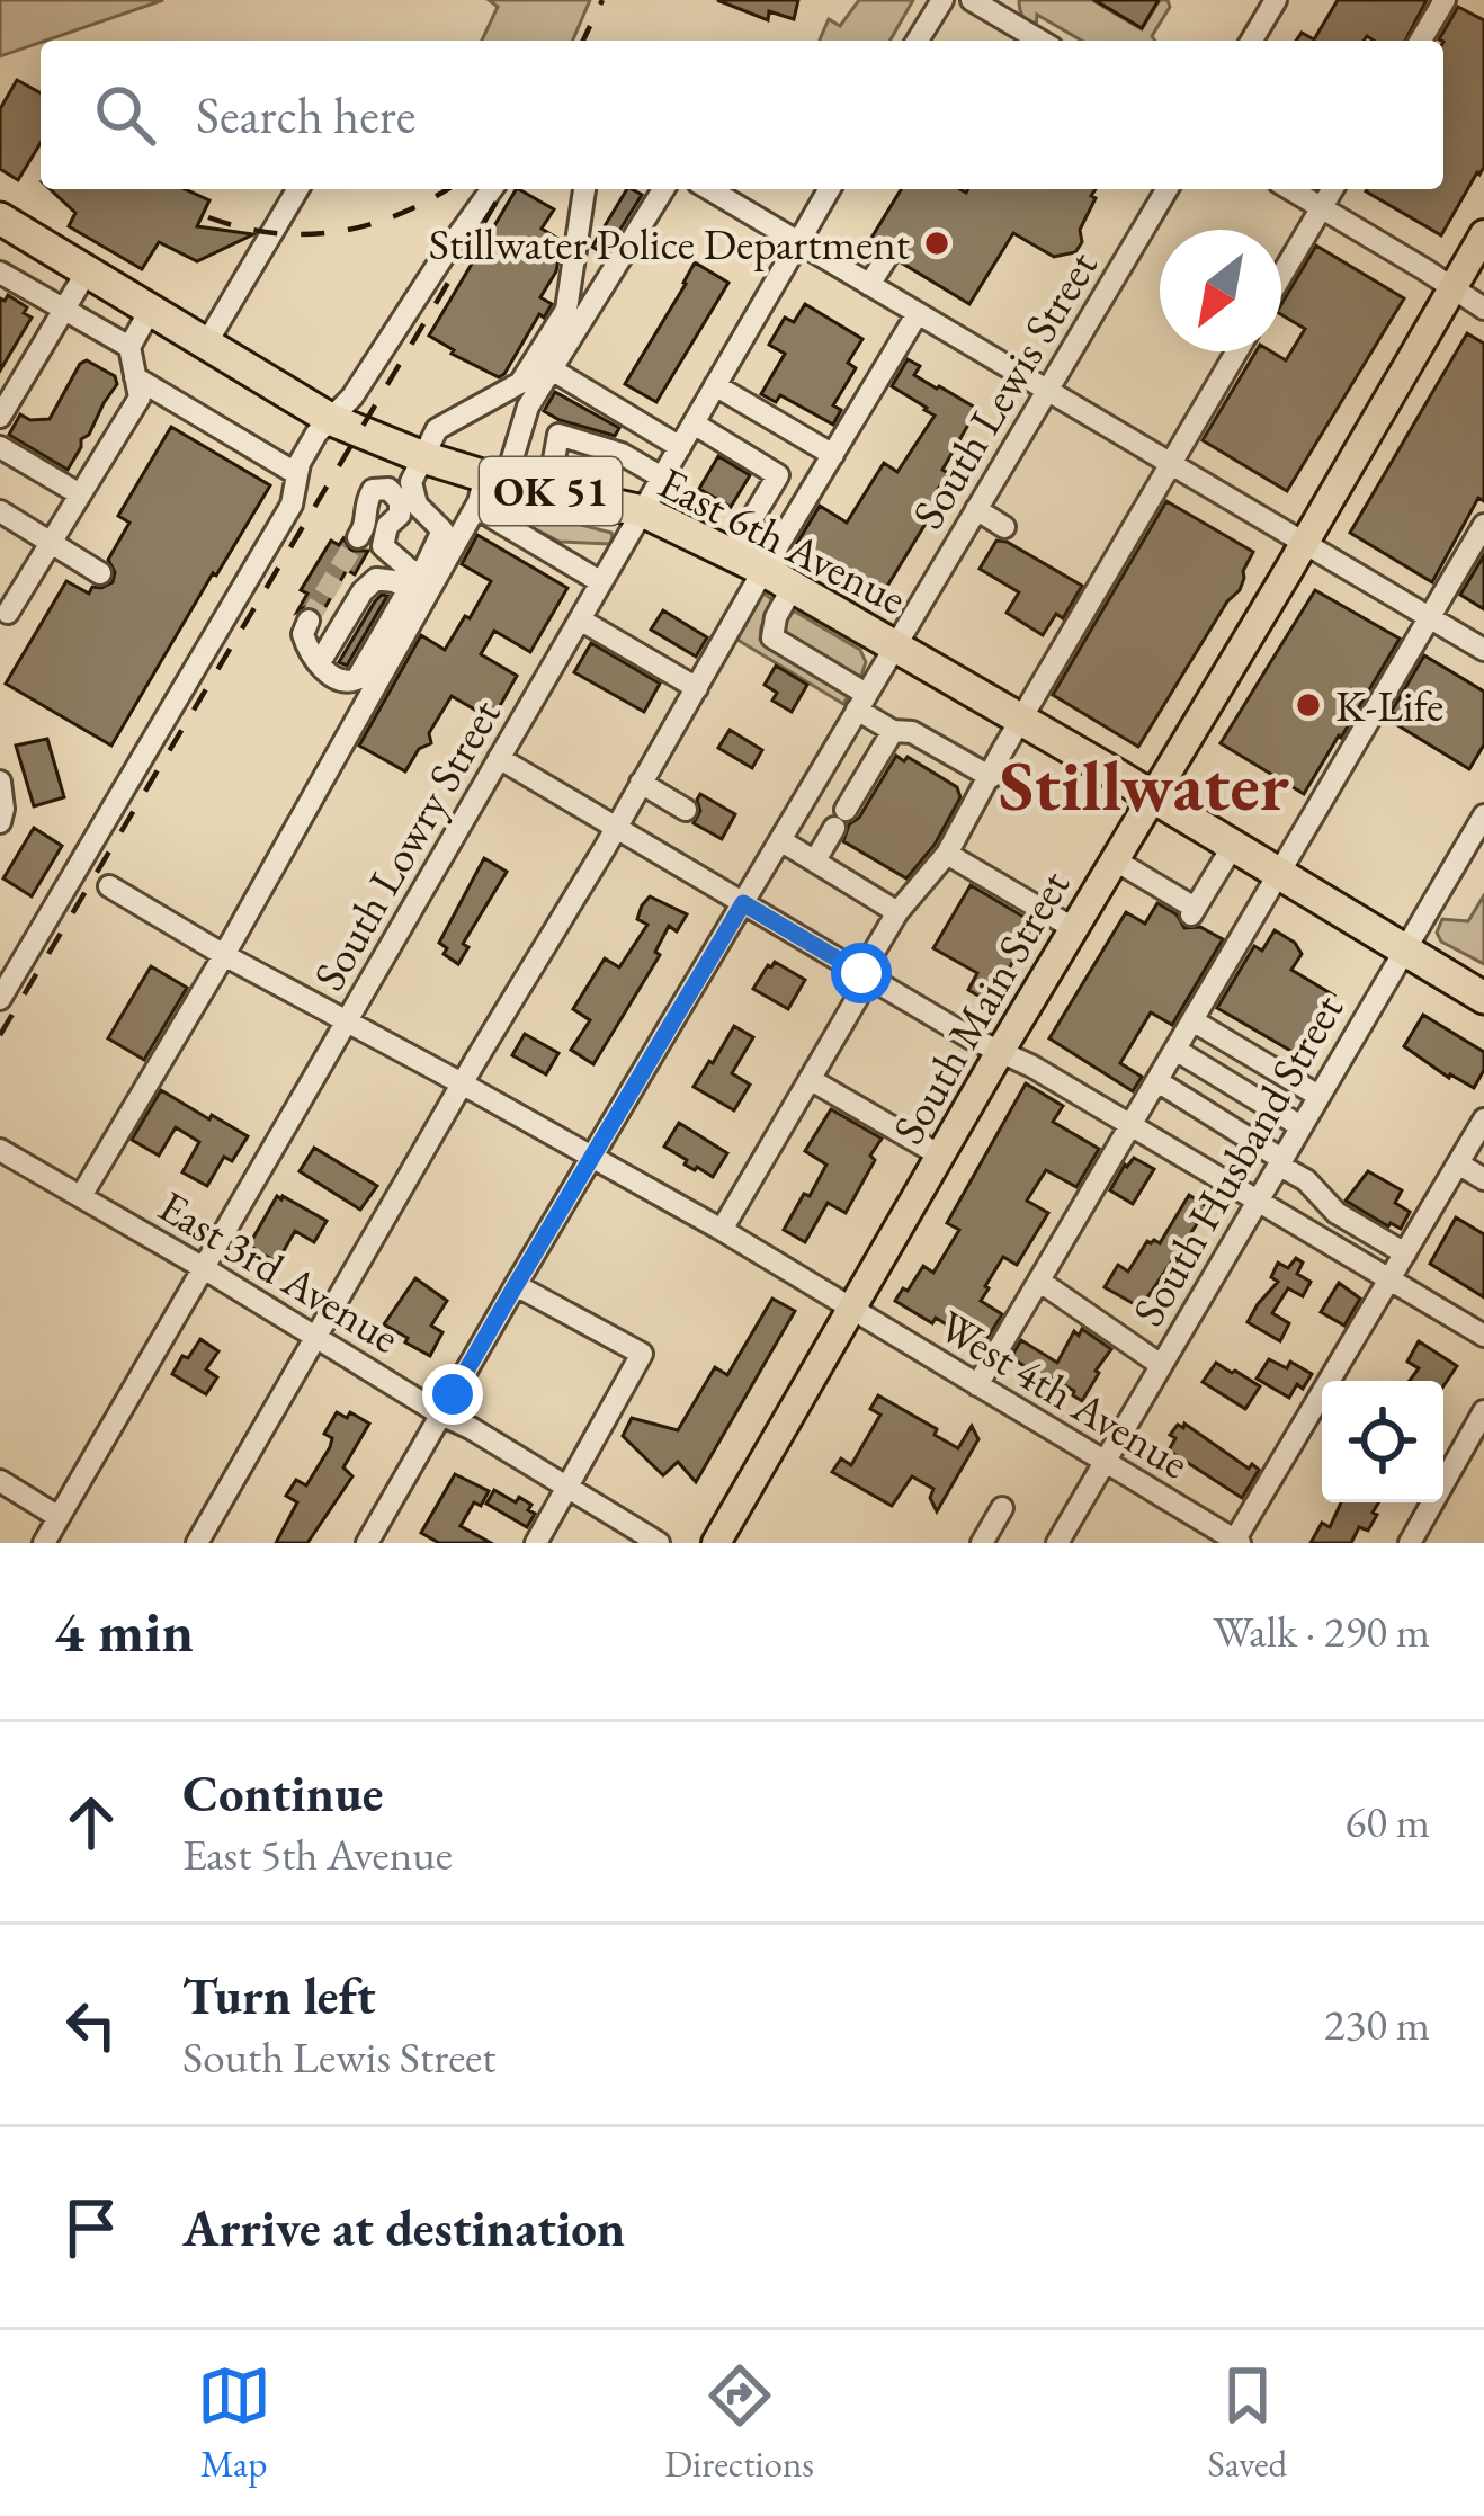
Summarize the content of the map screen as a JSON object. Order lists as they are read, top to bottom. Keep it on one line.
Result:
{"streets":{"highway":["OK 51","East 6th Avenue"],"main road":["South Main Street"],"street":["South Lewis Street","South Lowry Street","South Husband Street","East 3rd Avenue","West 4th Avenue"]},"crossings":[["South Lewis Street","East 6th Avenue"],["South Lewis Street","East 3rd Avenue"],["South Lewis Street","West 4th Avenue"],["OK 51","East 6th Avenue"],["OK 51","South Main Street"],["OK 51","South Husband Street"],["East 6th Avenue","South Lowry Street"],["East 6th Avenue","South Main Street"],["South Lowry Street","East 3rd Avenue"],["South Lowry Street","West 4th Avenue"],["South Main Street","West 4th Avenue"],["South Husband Street","West 4th Avenue"]],"districts":["Stillwater"],"places":["Stillwater Police Department","K-Life"],"north":"bottom left","page":{"search":"Search here","heading":["4 min","Walk · 290 m"],"list":[["Continue","East 5th Avenue","60 m"],["Turn left","South Lewis Street","230 m"],"Arrive at destination"],"nav":["Map","Directions","Saved"]}}
